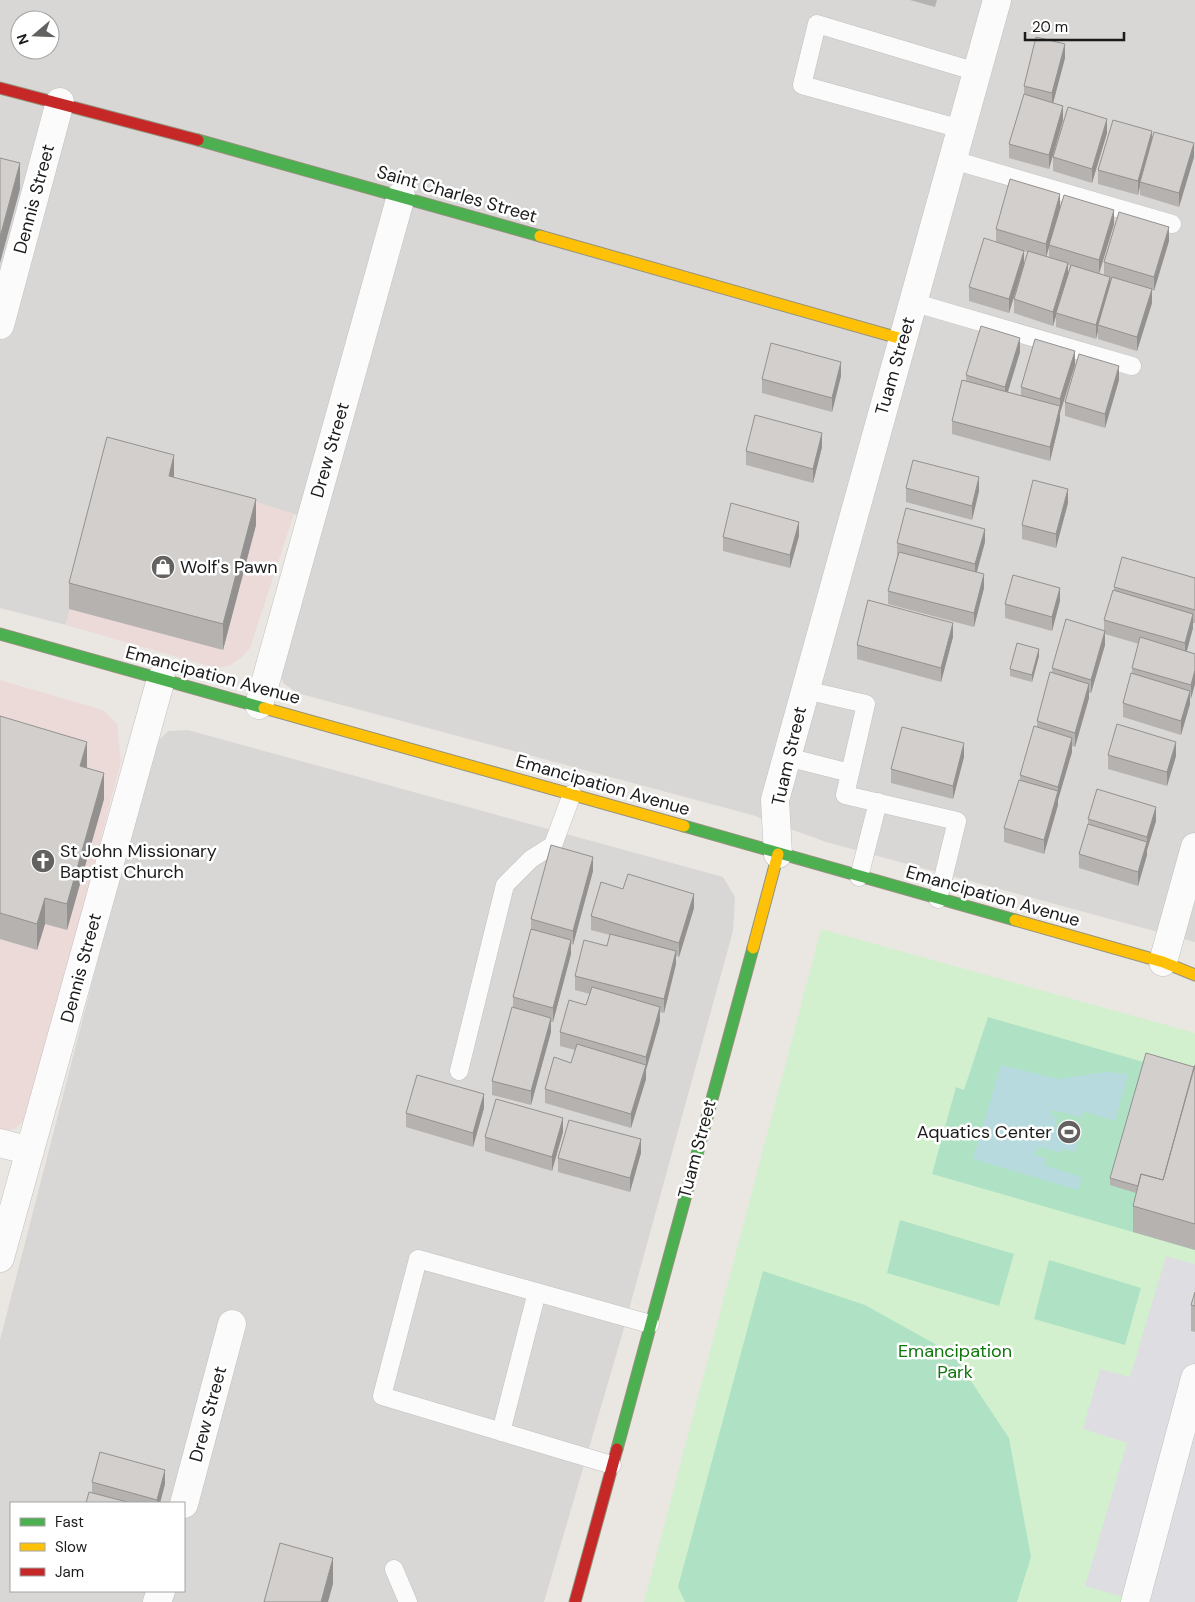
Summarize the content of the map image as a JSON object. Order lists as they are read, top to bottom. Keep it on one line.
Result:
{"streets":{"street":["Saint Charles Street","Dennis Street","Tuam Street","Drew Street","Emancipation Avenue"]},"crossings":[["Saint Charles Street","Dennis Street"],["Saint Charles Street","Tuam Street"],["Saint Charles Street","Drew Street"],["Dennis Street","Emancipation Avenue"],["Tuam Street","Emancipation Avenue"],["Drew Street","Emancipation Avenue"]],"parks":["Emancipation Park"],"places":{"shop":["Wolf's Pawn"],"church":["St John Missionary Baptist Church"],"sports":["Aquatics Center"]},"legend":["Fast","Slow","Jam"],"scale_bar":"20 m","north":"left"}
